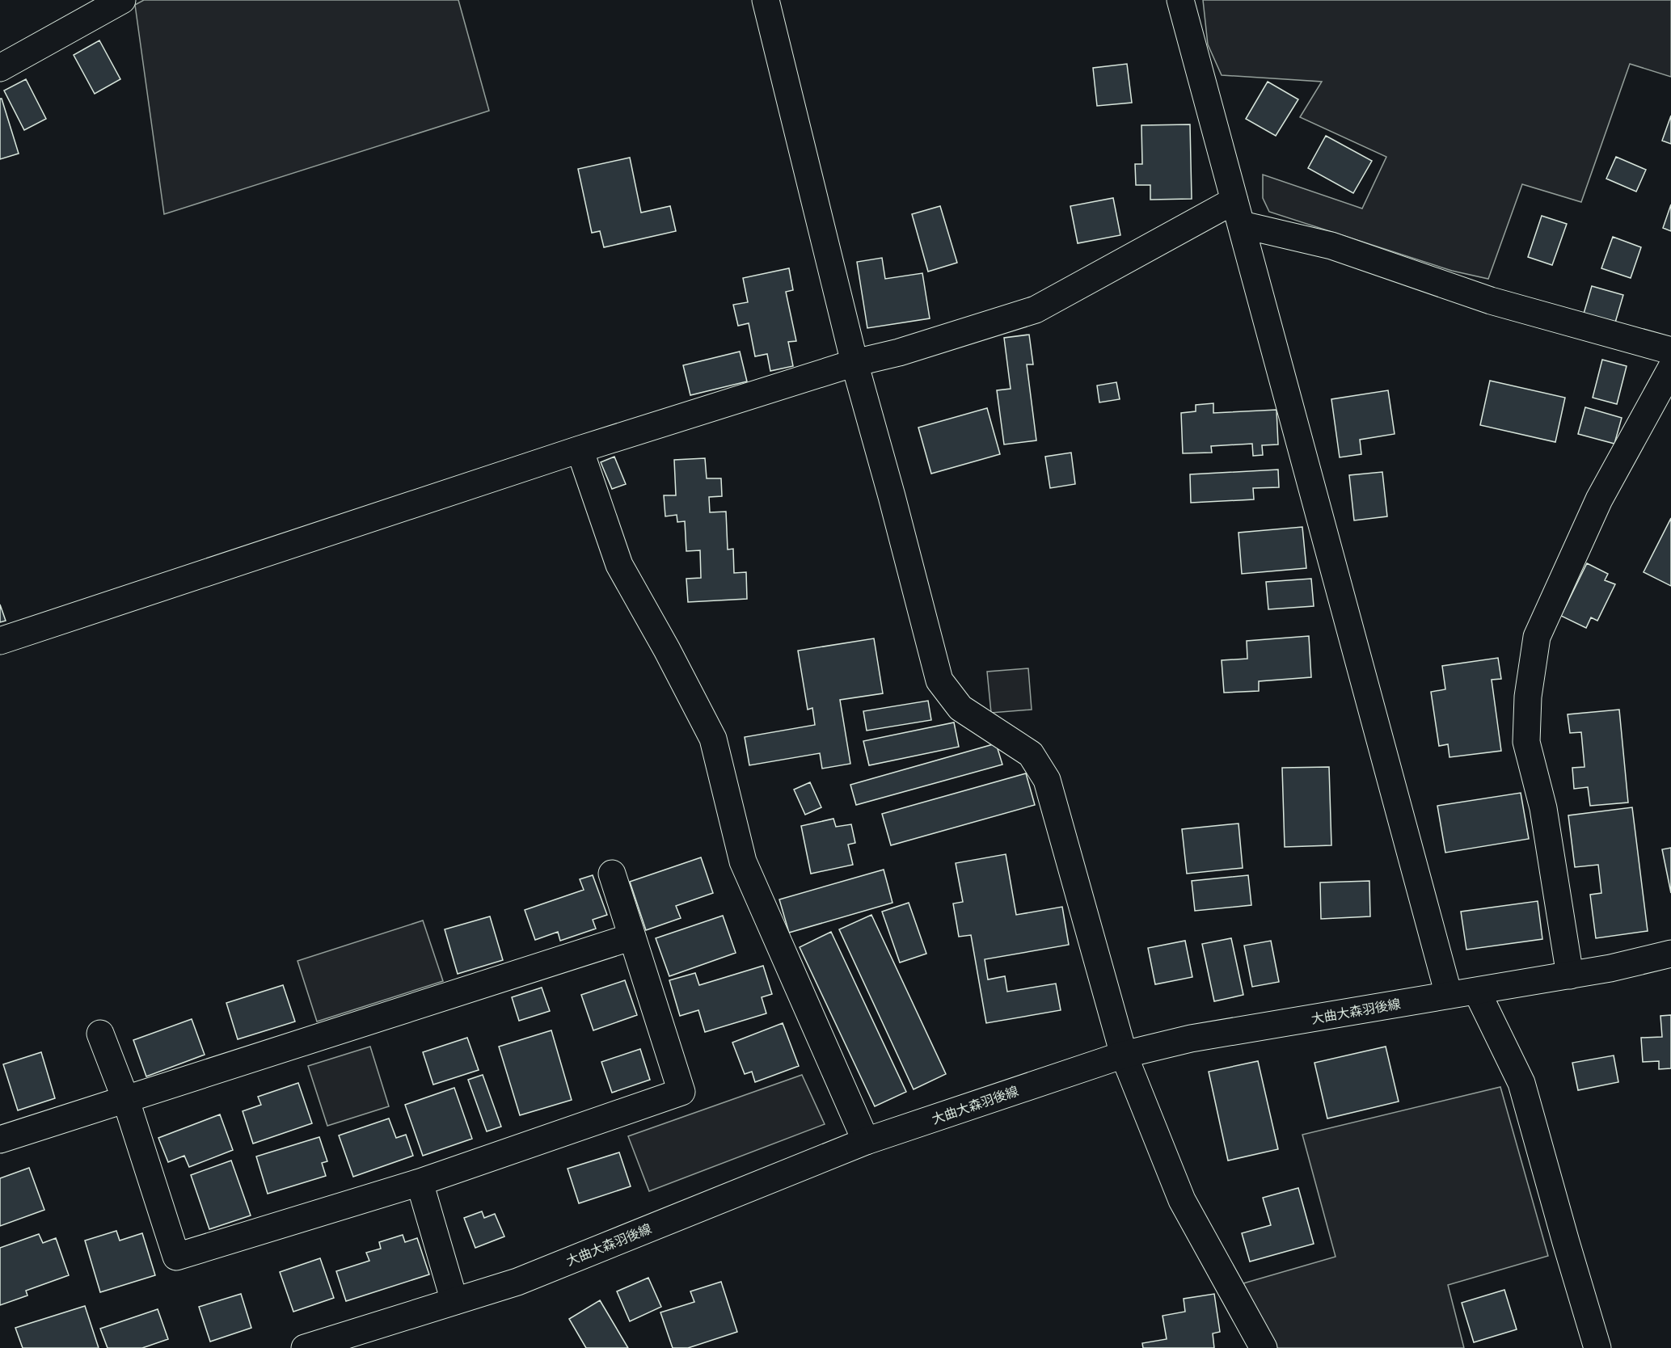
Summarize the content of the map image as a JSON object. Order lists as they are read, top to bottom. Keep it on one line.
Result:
{"streets":{"street":["大曲大森羽後線"]}}
